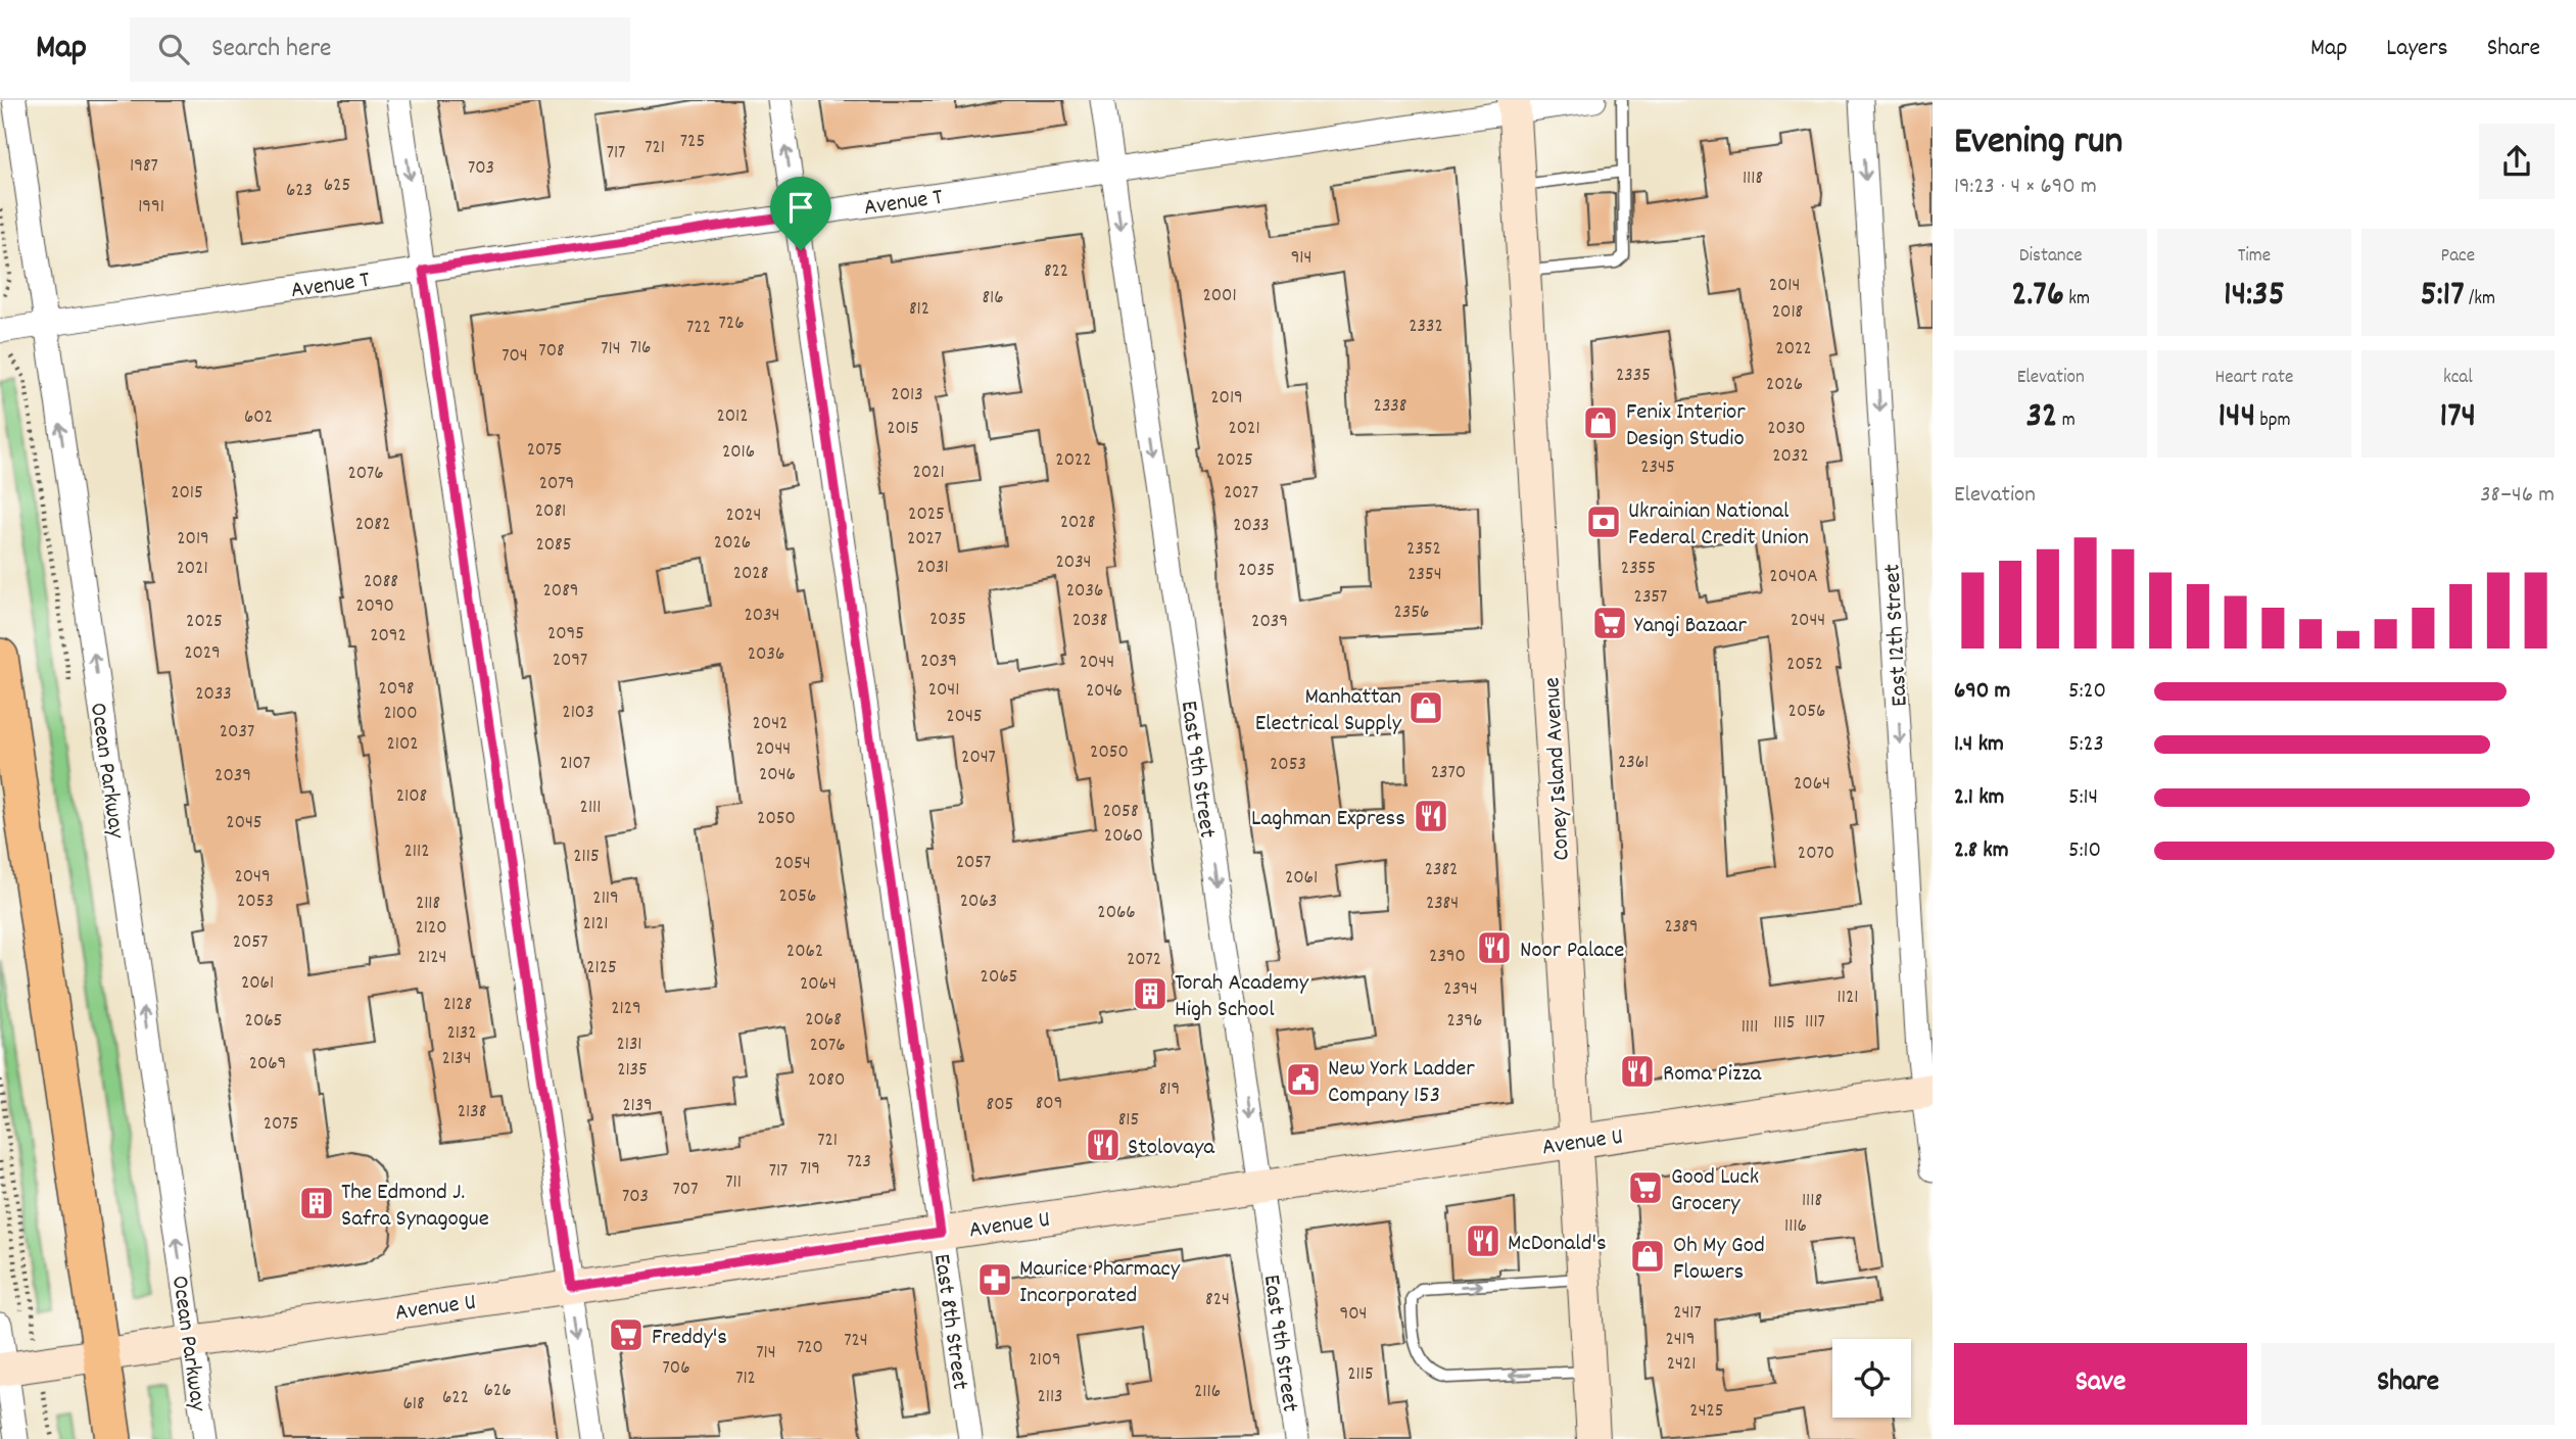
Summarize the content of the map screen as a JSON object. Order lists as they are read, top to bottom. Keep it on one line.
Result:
{"streets":{"main road":["Coney Island Avenue","Avenue U"],"street":["Avenue T","East 12th Street","East 9th Street","Ocean Parkway","East 8th Street"]},"crossings":[["Avenue T","East 9th Street"],["Avenue T","Coney Island Avenue"],["Avenue T","Ocean Parkway"],["Avenue T","East 8th Street"],["East 12th Street","Avenue U"],["East 9th Street","Avenue U"],["Coney Island Avenue","Avenue U"],["Ocean Parkway","Avenue U"],["Avenue U","East 8th Street"]],"one_way":["East 12th Street","East 9th Street","Ocean Parkway"],"places":{"shop":["Fenix Interior Design Studio","Manhattan Electrical Supply","Oh My God Flowers"],"bank":["Ukrainian National Federal Credit Union"],"supermarket":["Yangi Bazaar","Good Luck Grocery","Freddy's"],"restaurant":["Laghman Express","Noor Palace","Roma Pizza","Stolovaya","McDonald's"],"building":["Torah Academy High School","The Edmond J. Safra Synagogue"],"public building":["New York Ladder Company 153"],"pharmacy":["Maurice Pharmacy Incorporated"]},"house_numbers":["725","721","717","1987","703","1118","625","623","1991","914","822","2014","2001","816","812","2018","726","2332","722","716","714","2022","708","704","2335","2026","2013","2019","2338","2012","602","2015","2021","2030","2075","2016","2032","2022","2025","2345","2021","2076","2079","2015","2027","2081","2025","2024","2028","2082","2033","2019","2027","2026","2085","2352","2034","2031","2021","2355","2035","2028","2354","2040A","2088","2089","2036","2357","2090","2356","2034","2035","2038","2044","2025","2039","2095","2092","2029","2036","2097","2039","2044","2052","2098","2041","2046","2033","2056","2103","2100","2045","2042","2037","2102","2044","2050","2047","2361","2107","2053","2370","2046","2039","2064","2108","2111","2058","2050","2045","2060","2112","2070","2115","2057","2054","2382","2049","2061","2056","2119","2053","2063","2118","2384","2066","2121","2389","2120","2057","2062","2390","2124","2072","2125","2065","2061","2064","2394","1121","2128","2129","2068","2065","2396","1117","1115","1111","2132","2131","2076","2134","2069","2135","2080","819","809","805","2139","2138","815","2075","721","723","719","717","711","707","703","1118","1116","824","2417","904","2419","724","720","714","2109","2421","706","2115","712","626","2116","2113","622","618","2425"],"page":{"header":"Map","search":"Search here","nav":["Map","Layers","Share"],"heading":["Evening run","19:23 · 4 × 690 m"],"stats":[["Distance","2.76 km"],["Time","14:35"],["Pace","5:17 /km"],["Elevation","32 m"],["Heart rate","144 bpm"],["kcal","174"]],"chart":["Elevation","38–46 m"],"list":[{"name":"690 m","note":"5:20"},{"name":"1.4 km","note":"5:23"},{"name":"2.1 km","note":"5:14"},{"name":"2.8 km","note":"5:10"}],"buttons":["Save","Share"]}}
